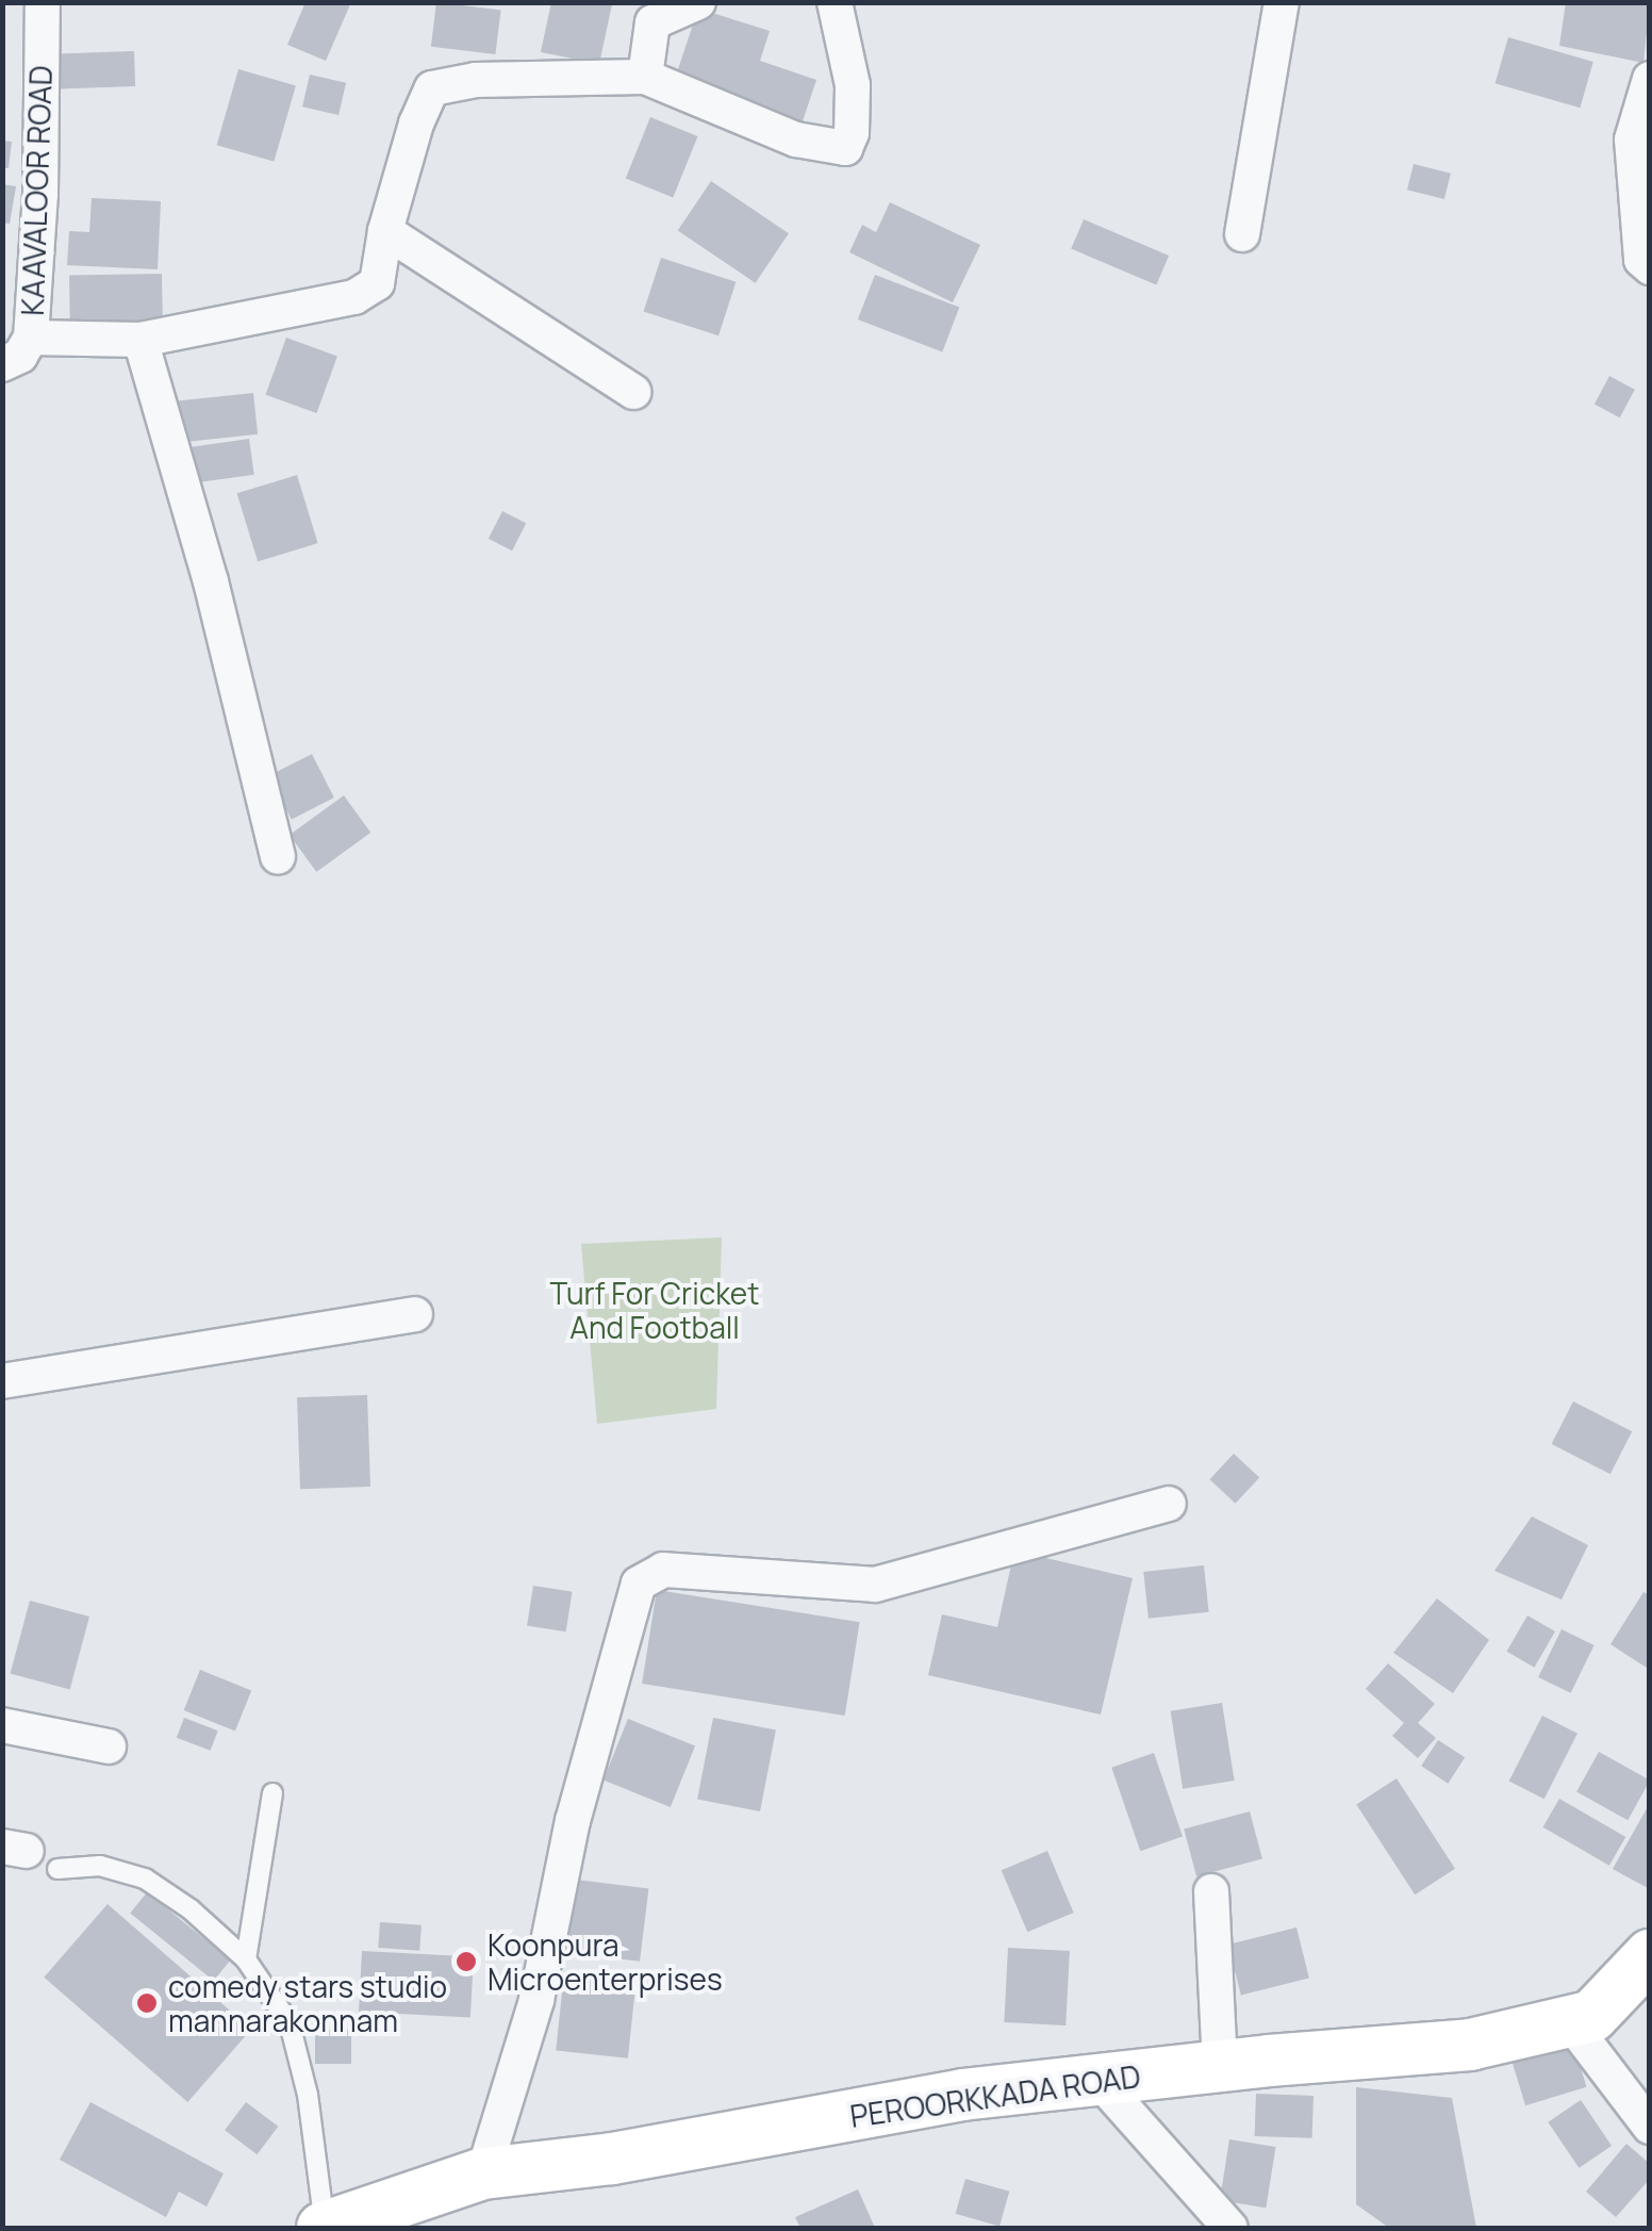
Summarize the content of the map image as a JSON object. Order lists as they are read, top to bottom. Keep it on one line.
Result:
{"streets":{"main road":["PEROORKKADA ROAD"],"street":["KAAVALOOR ROAD"]},"parks":["Turf For Cricket And Football"],"places":["Koonpura Microenterprises","comedy stars studio mannarakonnam"]}
